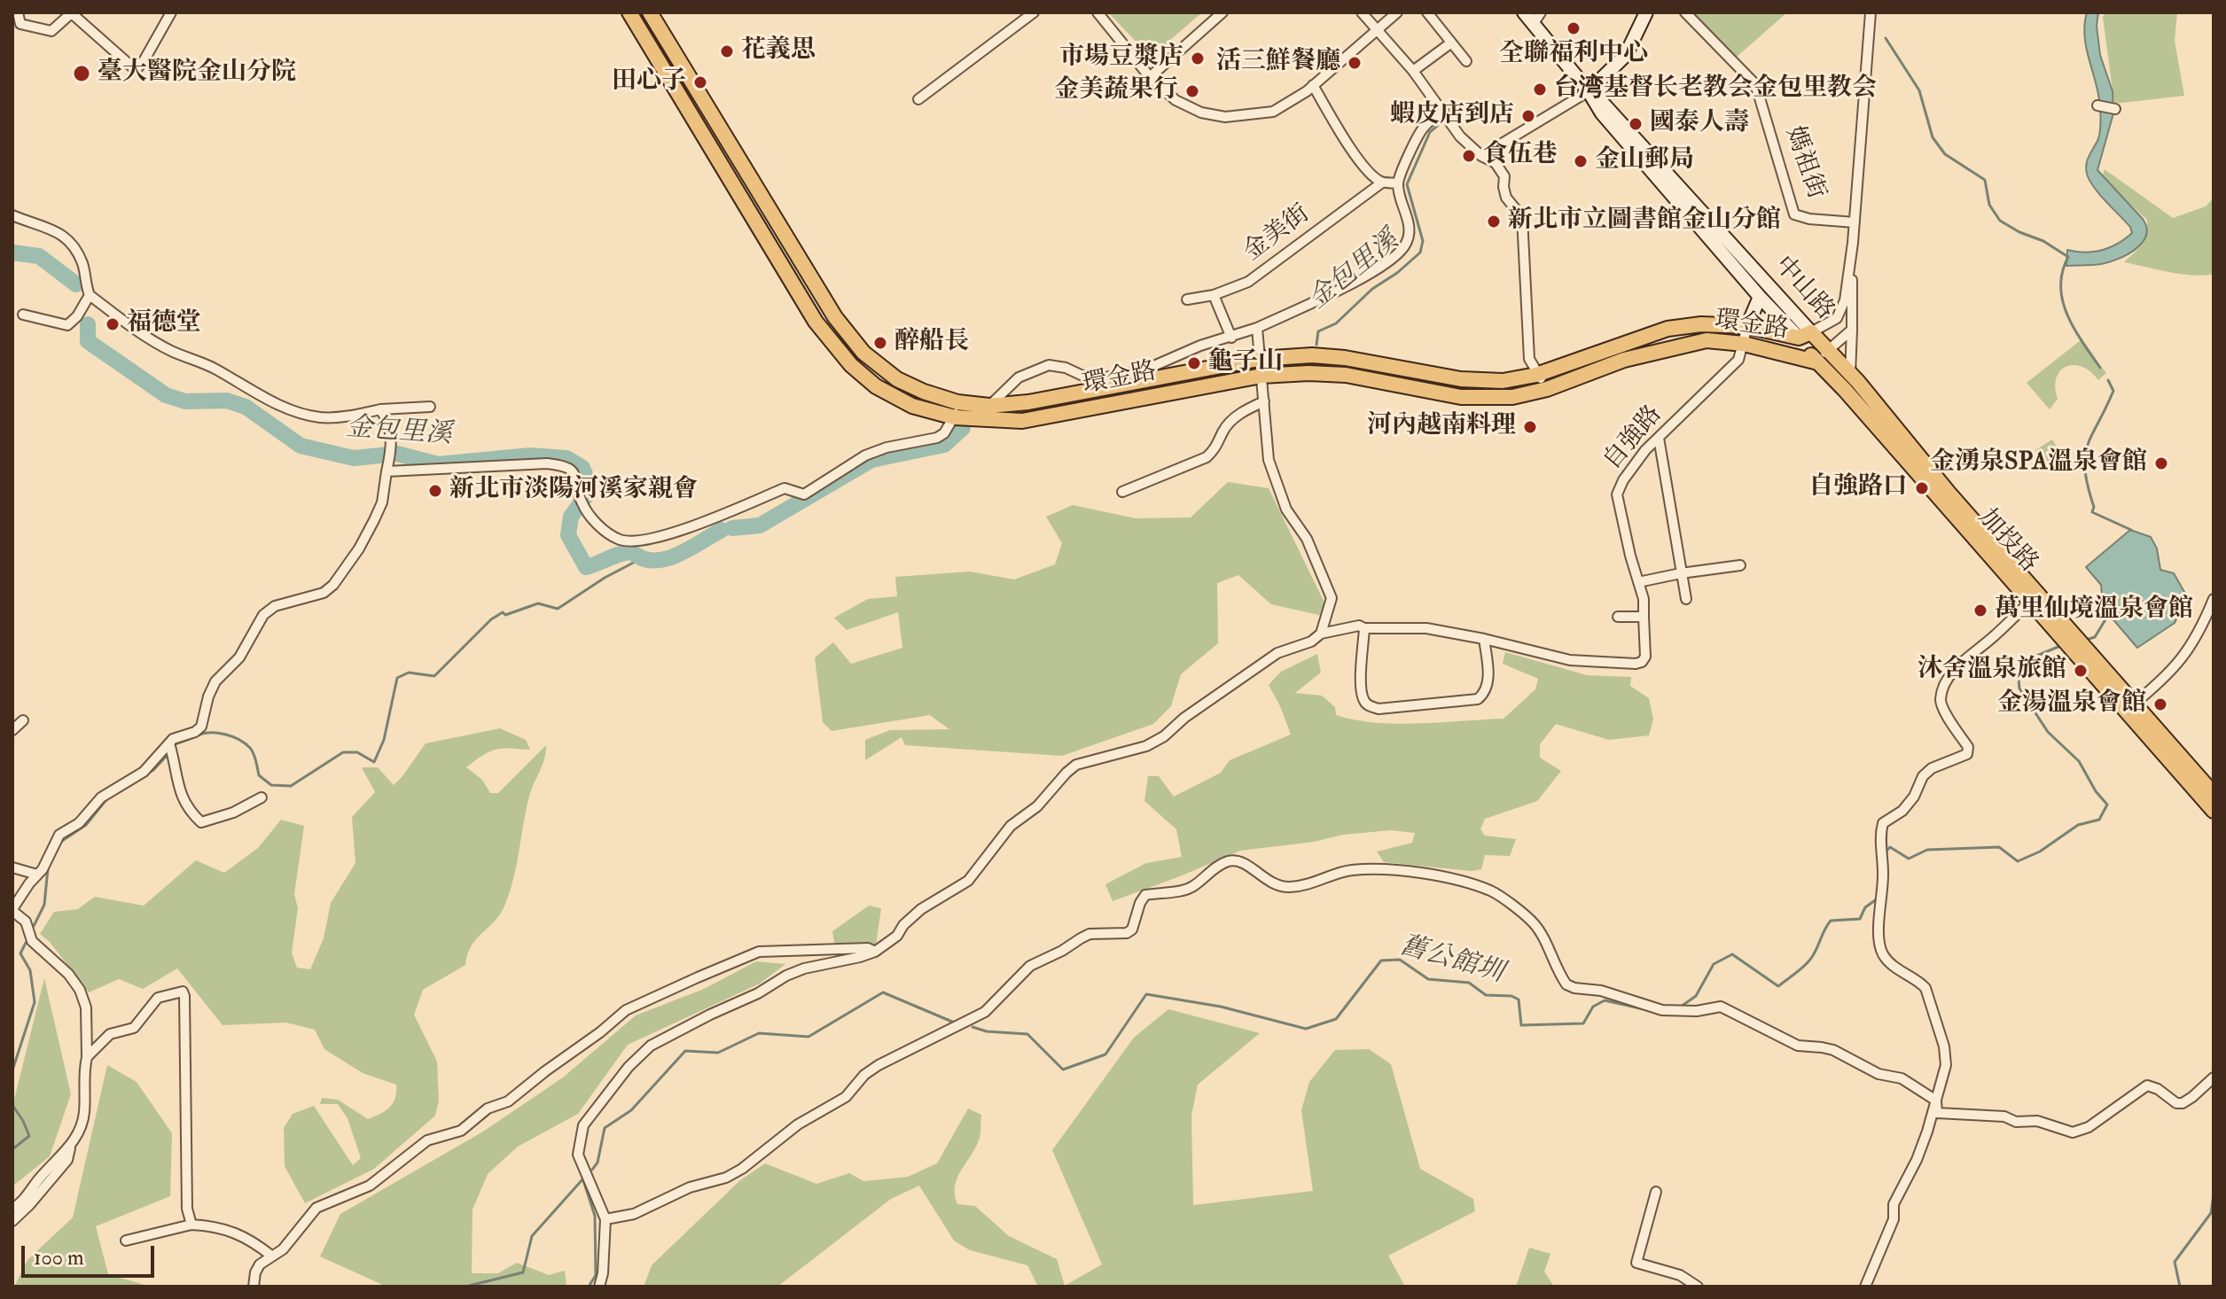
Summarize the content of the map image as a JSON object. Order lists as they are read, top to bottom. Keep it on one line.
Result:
{"streets":{"main road":["中山路","環金路","加投路"],"street":["媽祖街","金美街","自強路"]},"crossings":[["中山路","環金路"],["中山路","加投路"],["環金路","自強路"]],"water":["金包里溪","舊公館圳"],"places":["全聯福利中心","花義思","市場豆漿店","活三鮮餐廳","臺大醫院金山分院","田心子","台湾基督长老教会金包里教会","金美蔬果行","蝦皮店到店","國泰人壽","食伍巷","金山郵局","新北市立圖書館金山分館","福德堂","醉船長","龜子山","河內越南料理","金湧泉SPA溫泉會館","自強路口","新北市淡陽河溪家親會","萬里仙境溫泉會館","沐舍溫泉旅館","金湯溫泉會館"],"scale_bar":"100 m"}
